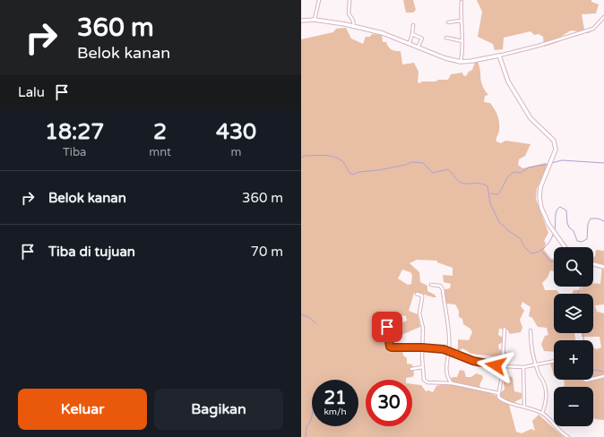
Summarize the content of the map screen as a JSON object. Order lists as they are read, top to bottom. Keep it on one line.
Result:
{"page":{"turn":["360 m","Belok kanan"],"then":"Lalu","eta":["18:27","Tiba","2","mnt","430","m"],"list":[{"name":"Belok kanan","value":"360 m"},{"name":"Tiba di tujuan","value":"70 m"}],"map_buttons":["+","−"],"speed":"21 km/h","limit":"30","buttons":["Keluar","Bagikan"]}}
